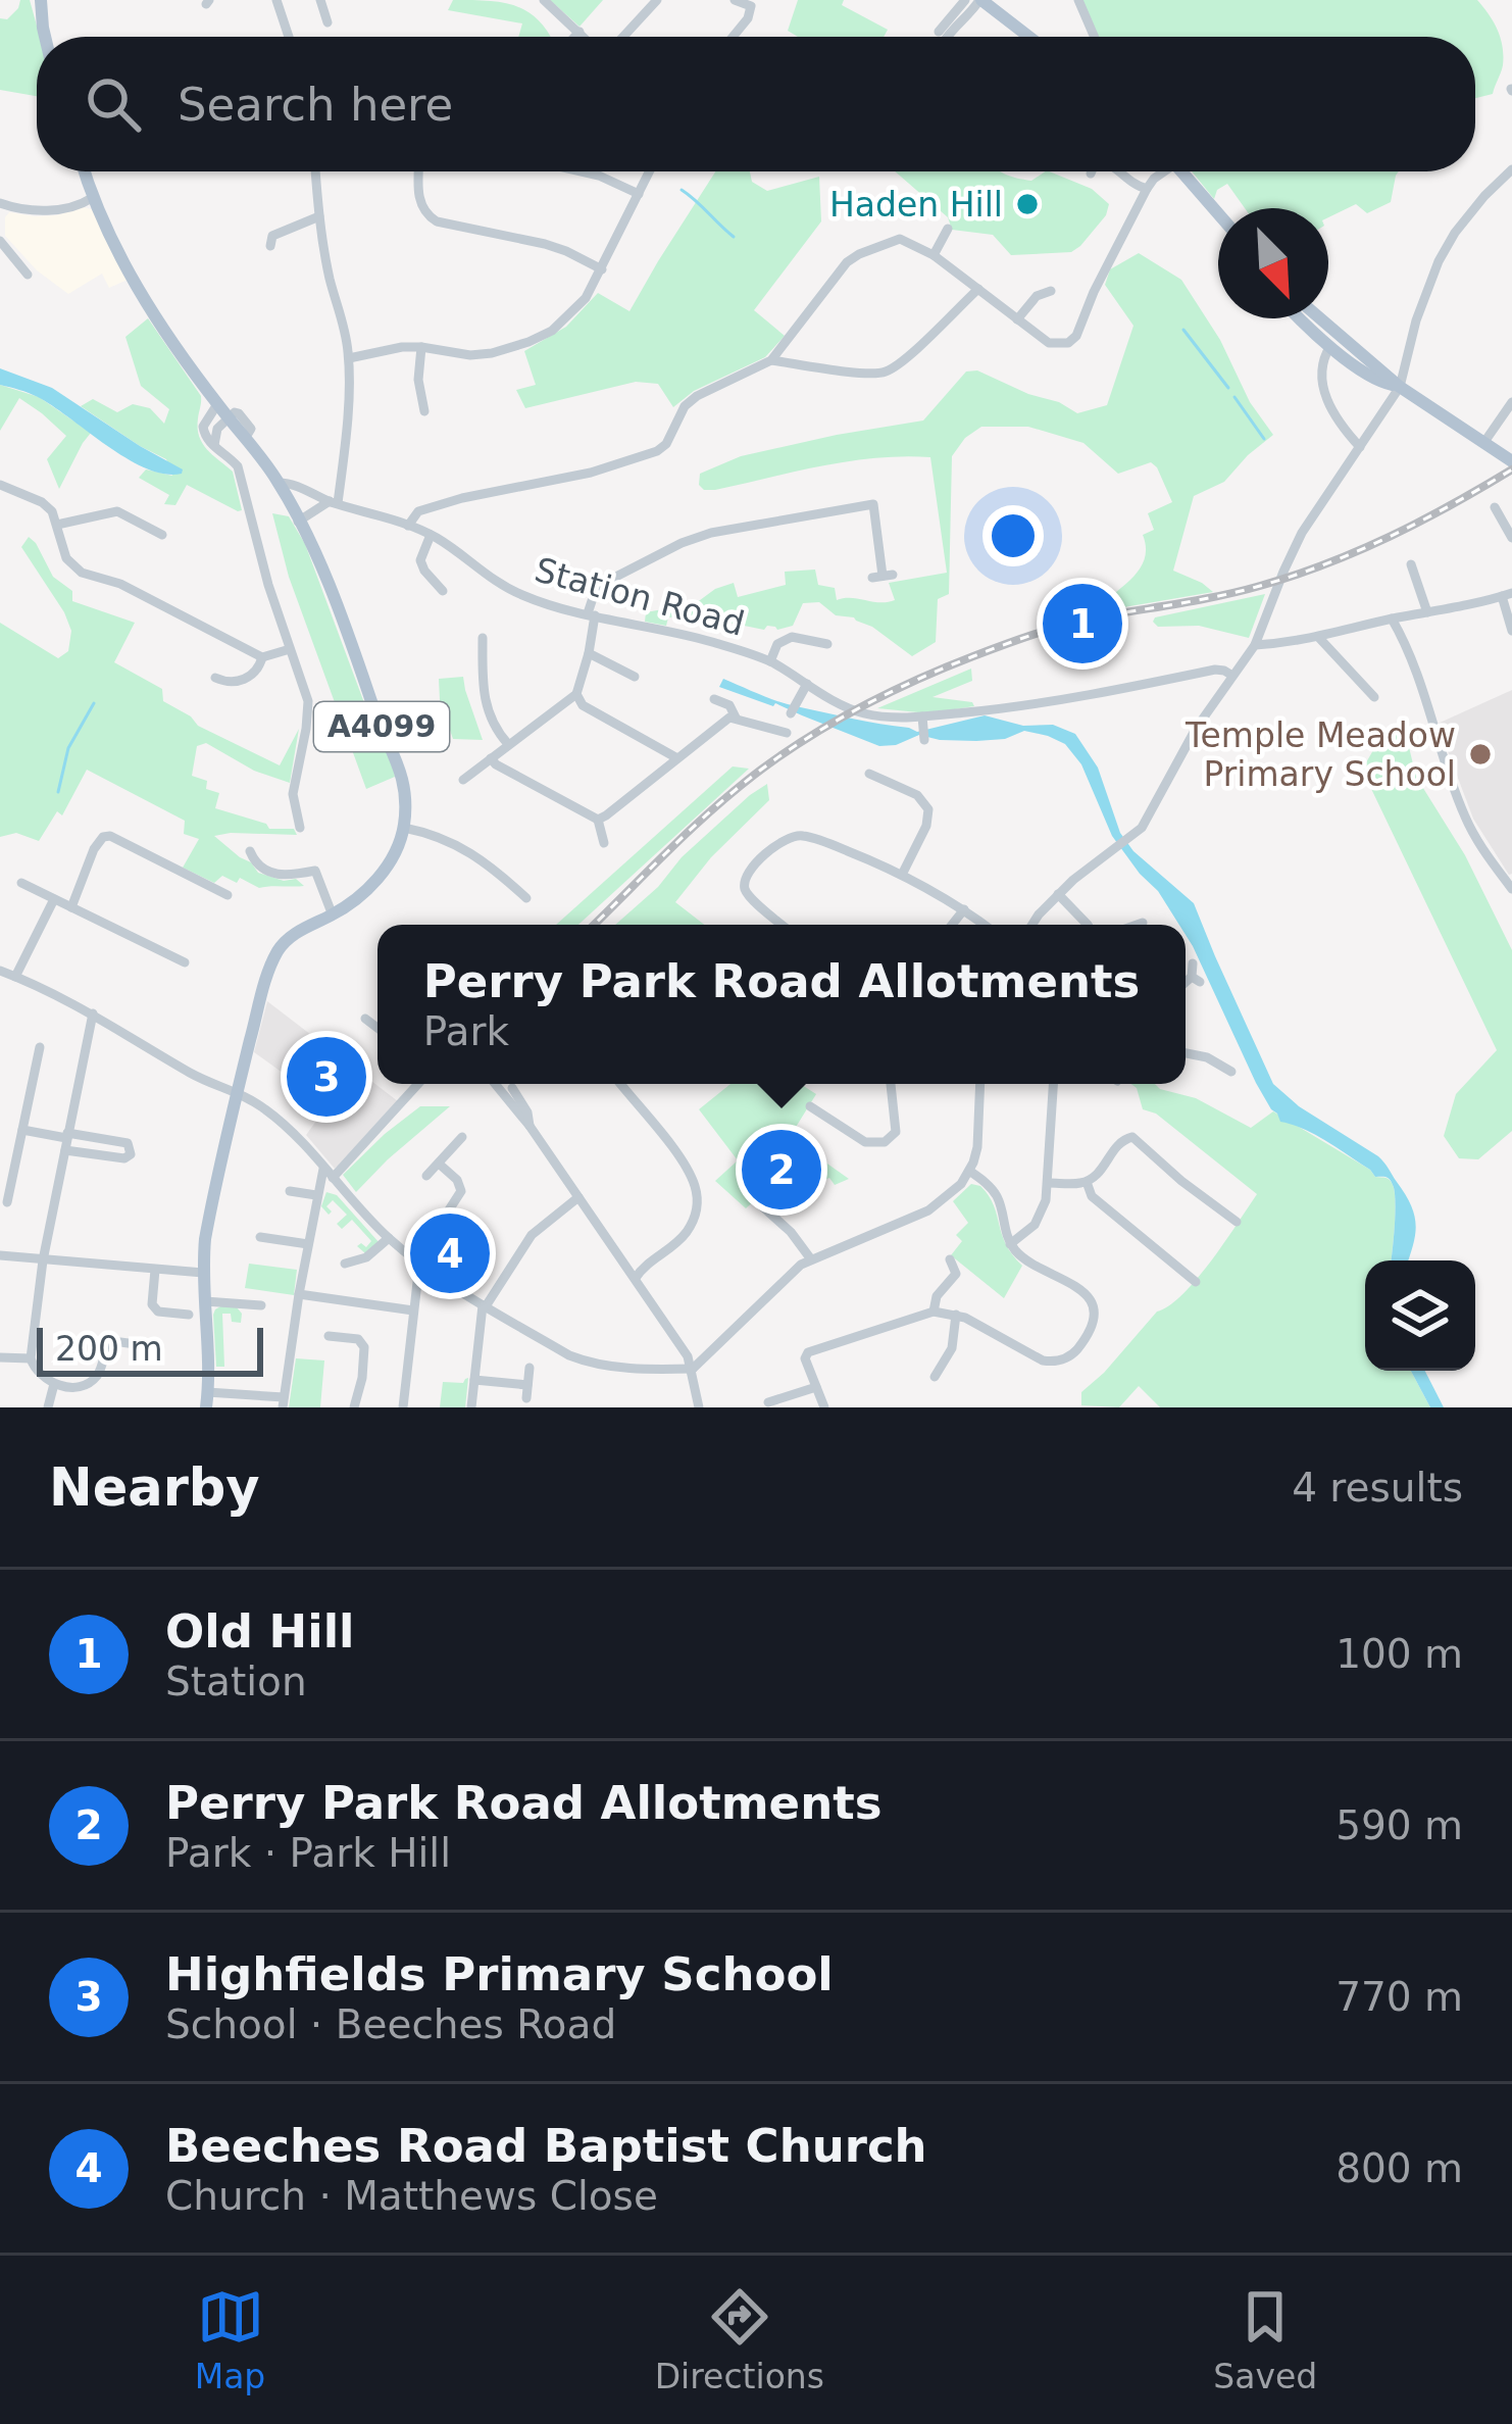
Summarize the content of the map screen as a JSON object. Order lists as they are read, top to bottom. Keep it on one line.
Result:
{"streets":{"main road":["A4099"],"street":["Station Road"]},"crossings":[["Station Road","A4099"]],"places":["Haden Hill","Temple Meadow Primary School"],"scale_bar":"200 m","north":"bottom right","page":{"search":"Search here","pins":["1","3","2","4"],"popup":["Perry Park Road Allotments","Park"],"scale":"200 m","heading":["Nearby","4 results"],"list":[{"mark":"1","name":"Old Hill","note":"Station","value":"100 m"},{"mark":"2","name":"Perry Park Road Allotments","note":"Park · Park Hill","value":"590 m"},{"mark":"3","name":"Highfields Primary School","note":"School · Beeches Road","value":"770 m"},{"mark":"4","name":"Beeches Road Baptist Church","note":"Church · Matthews Close","value":"800 m"}],"nav":["Map","Directions","Saved"]}}
